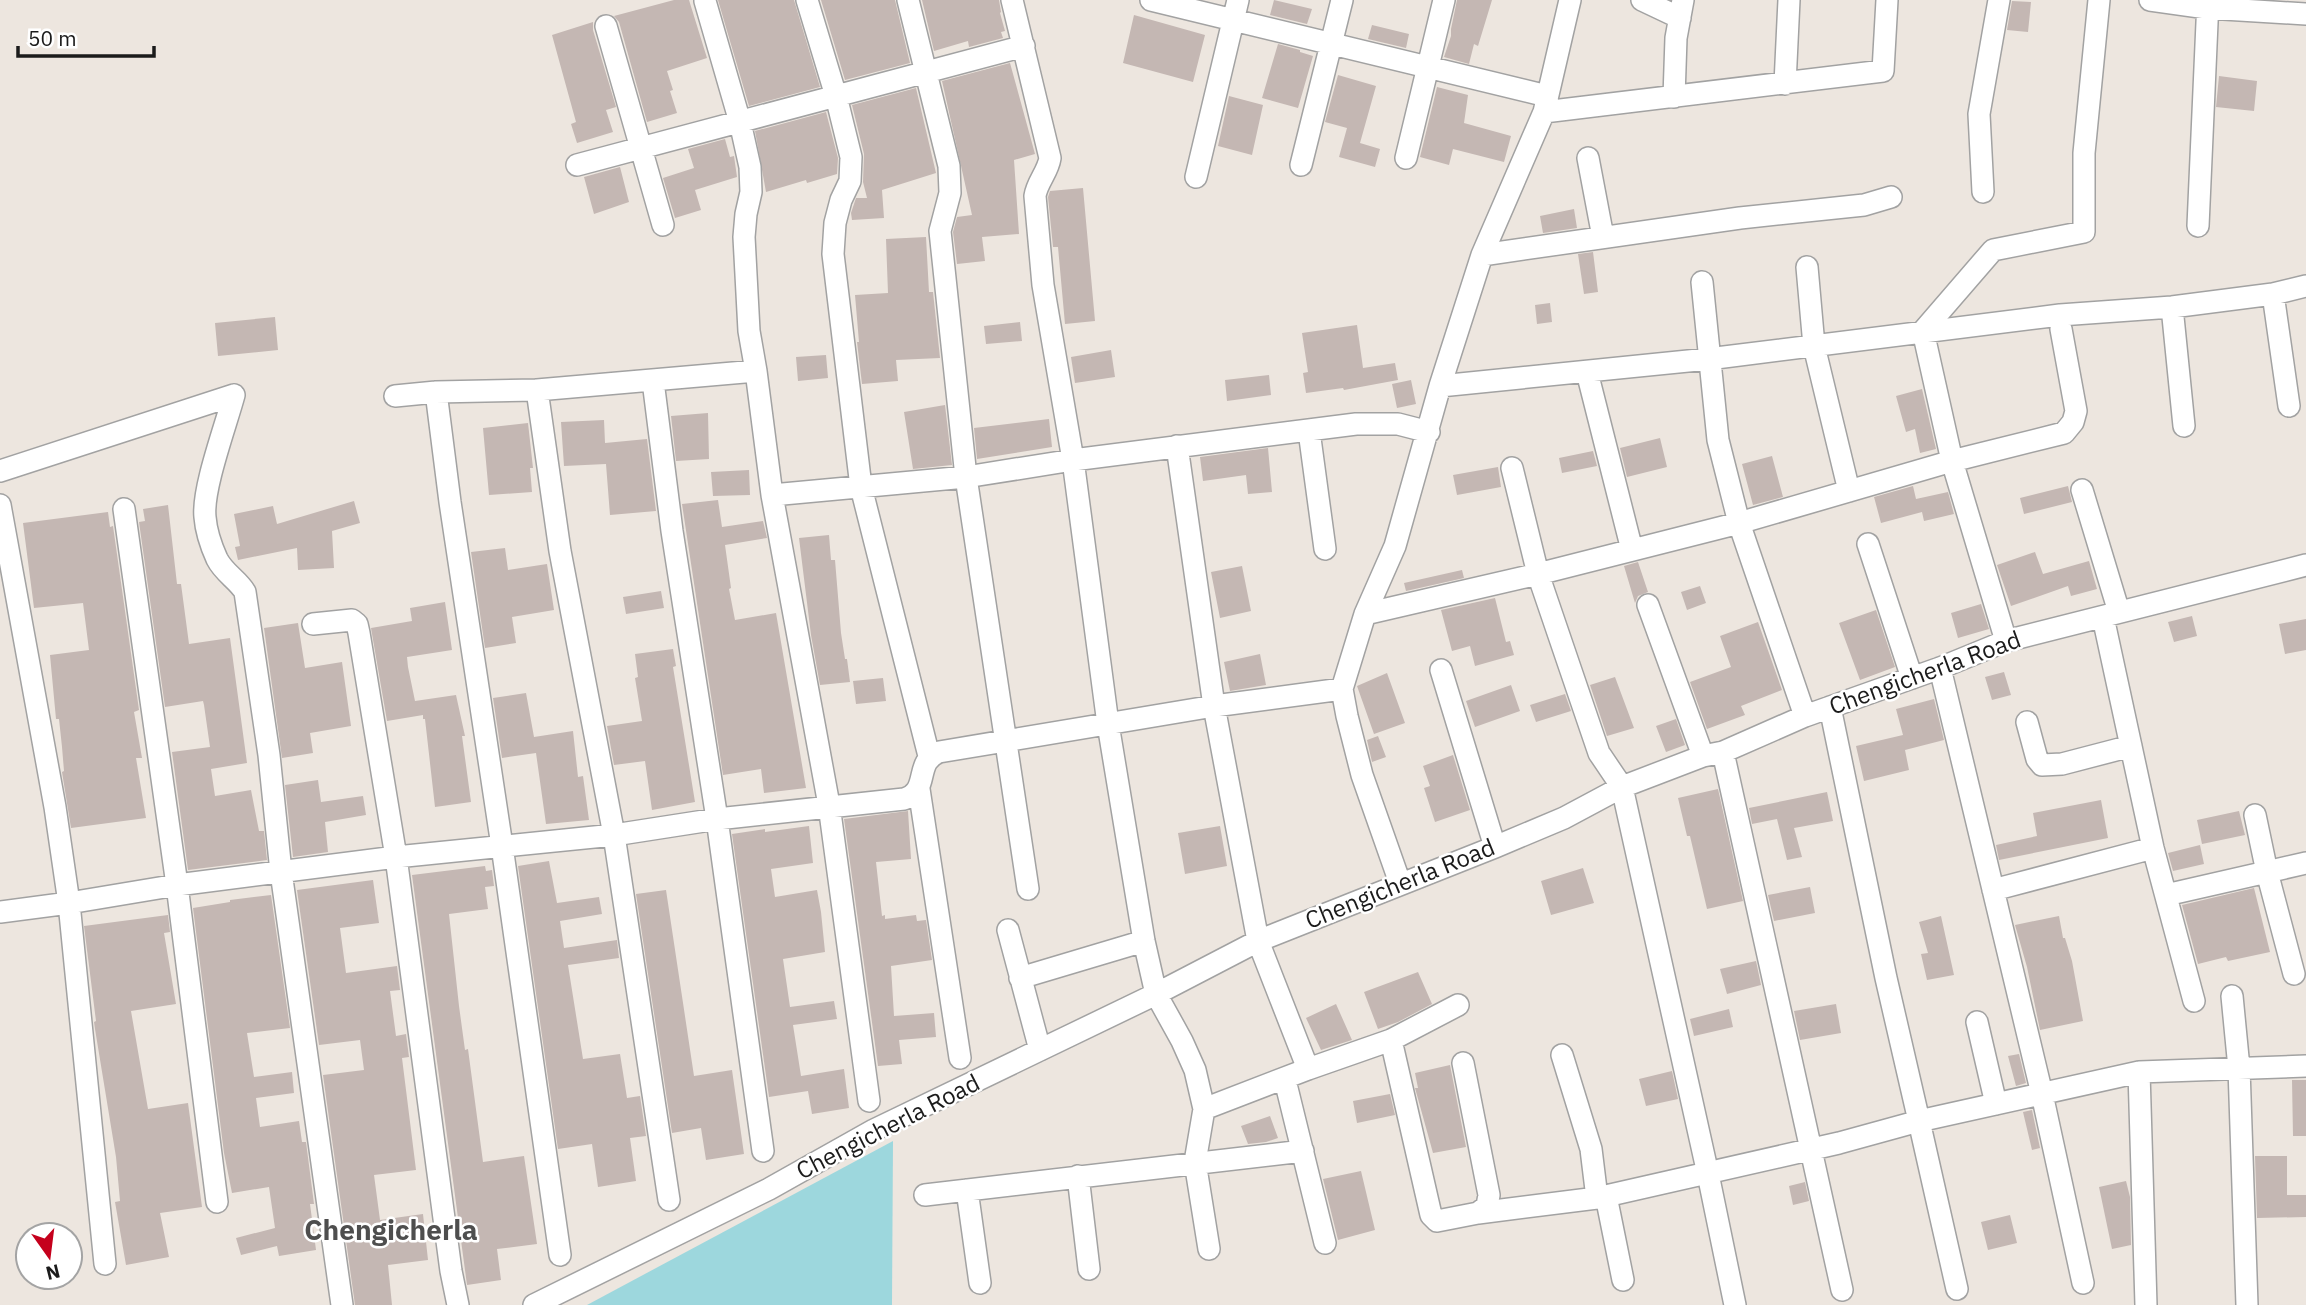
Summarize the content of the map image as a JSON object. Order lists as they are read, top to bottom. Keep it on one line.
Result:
{"streets":{"street":["Chengicherla Road"]},"districts":["Chengicherla"],"scale_bar":"50 m","north":"bottom"}
